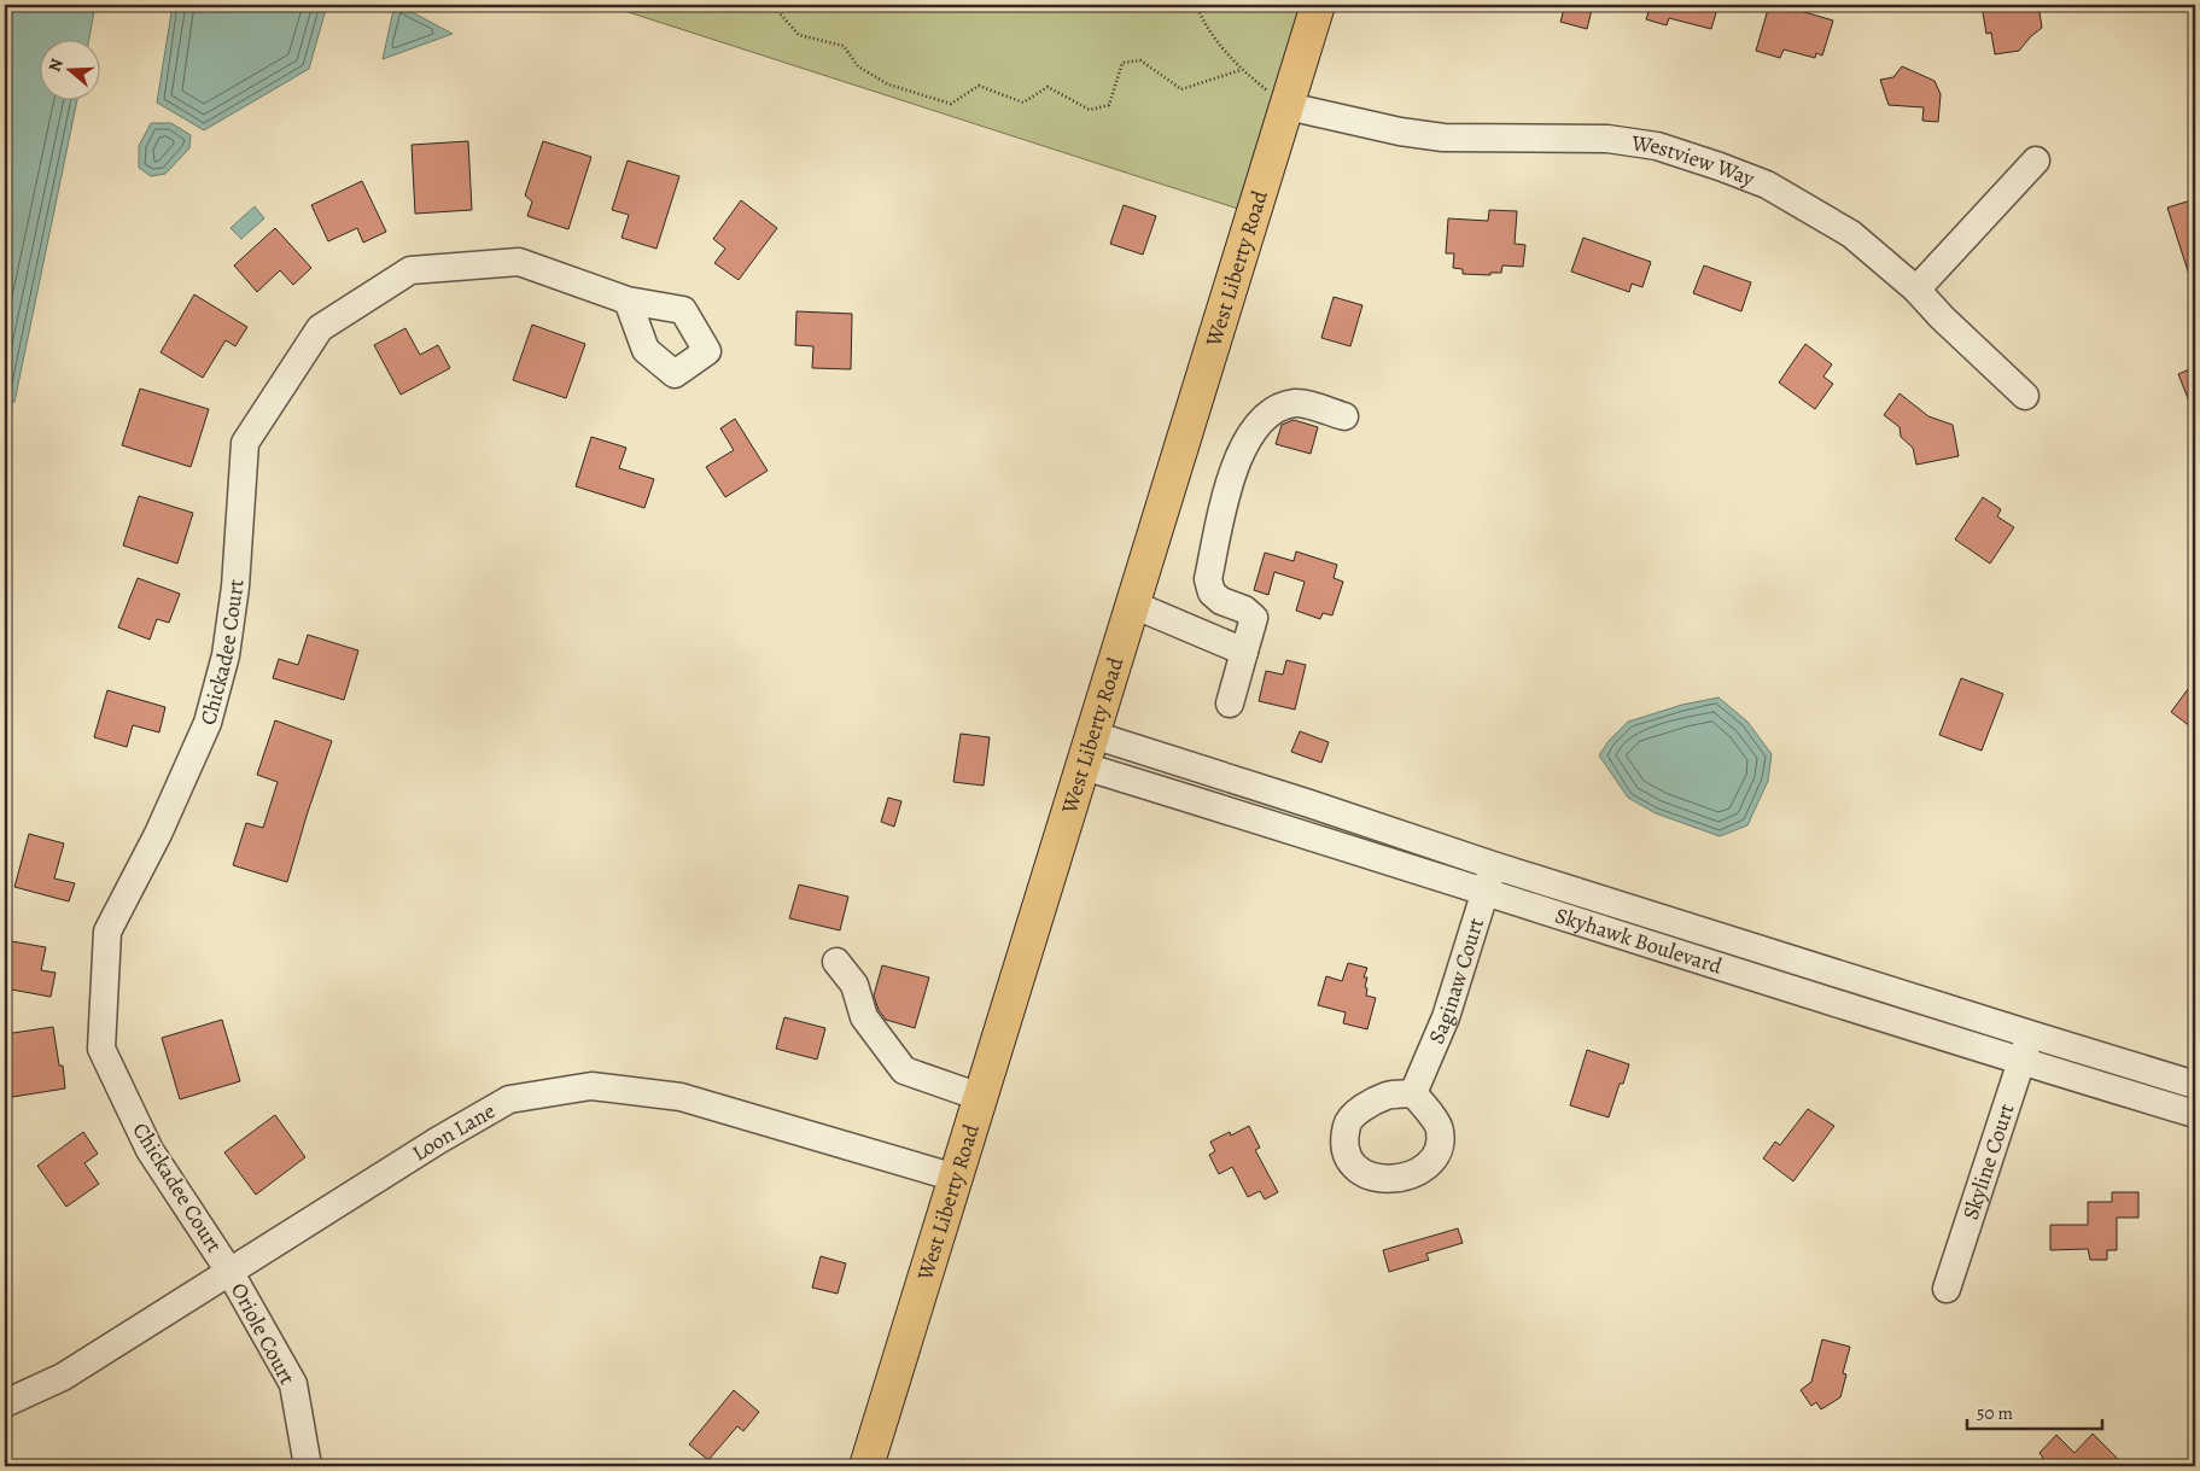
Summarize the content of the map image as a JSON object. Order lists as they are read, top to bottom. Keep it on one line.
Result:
{"streets":{"main road":["West Liberty Road"],"street":["Westview Way","Chickadee Court","Skyhawk Boulevard","Saginaw Court","Loon Lane","Skyline Court","Oriole Court"]},"crossings":[["Westview Way","West Liberty Road"],["West Liberty Road","Skyhawk Boulevard"],["West Liberty Road","Loon Lane"],["Chickadee Court","Loon Lane"],["Chickadee Court","Oriole Court"],["Skyhawk Boulevard","Saginaw Court"],["Skyhawk Boulevard","Skyline Court"],["Loon Lane","Oriole Court"]],"scale_bar":"50 m","north":"left"}
